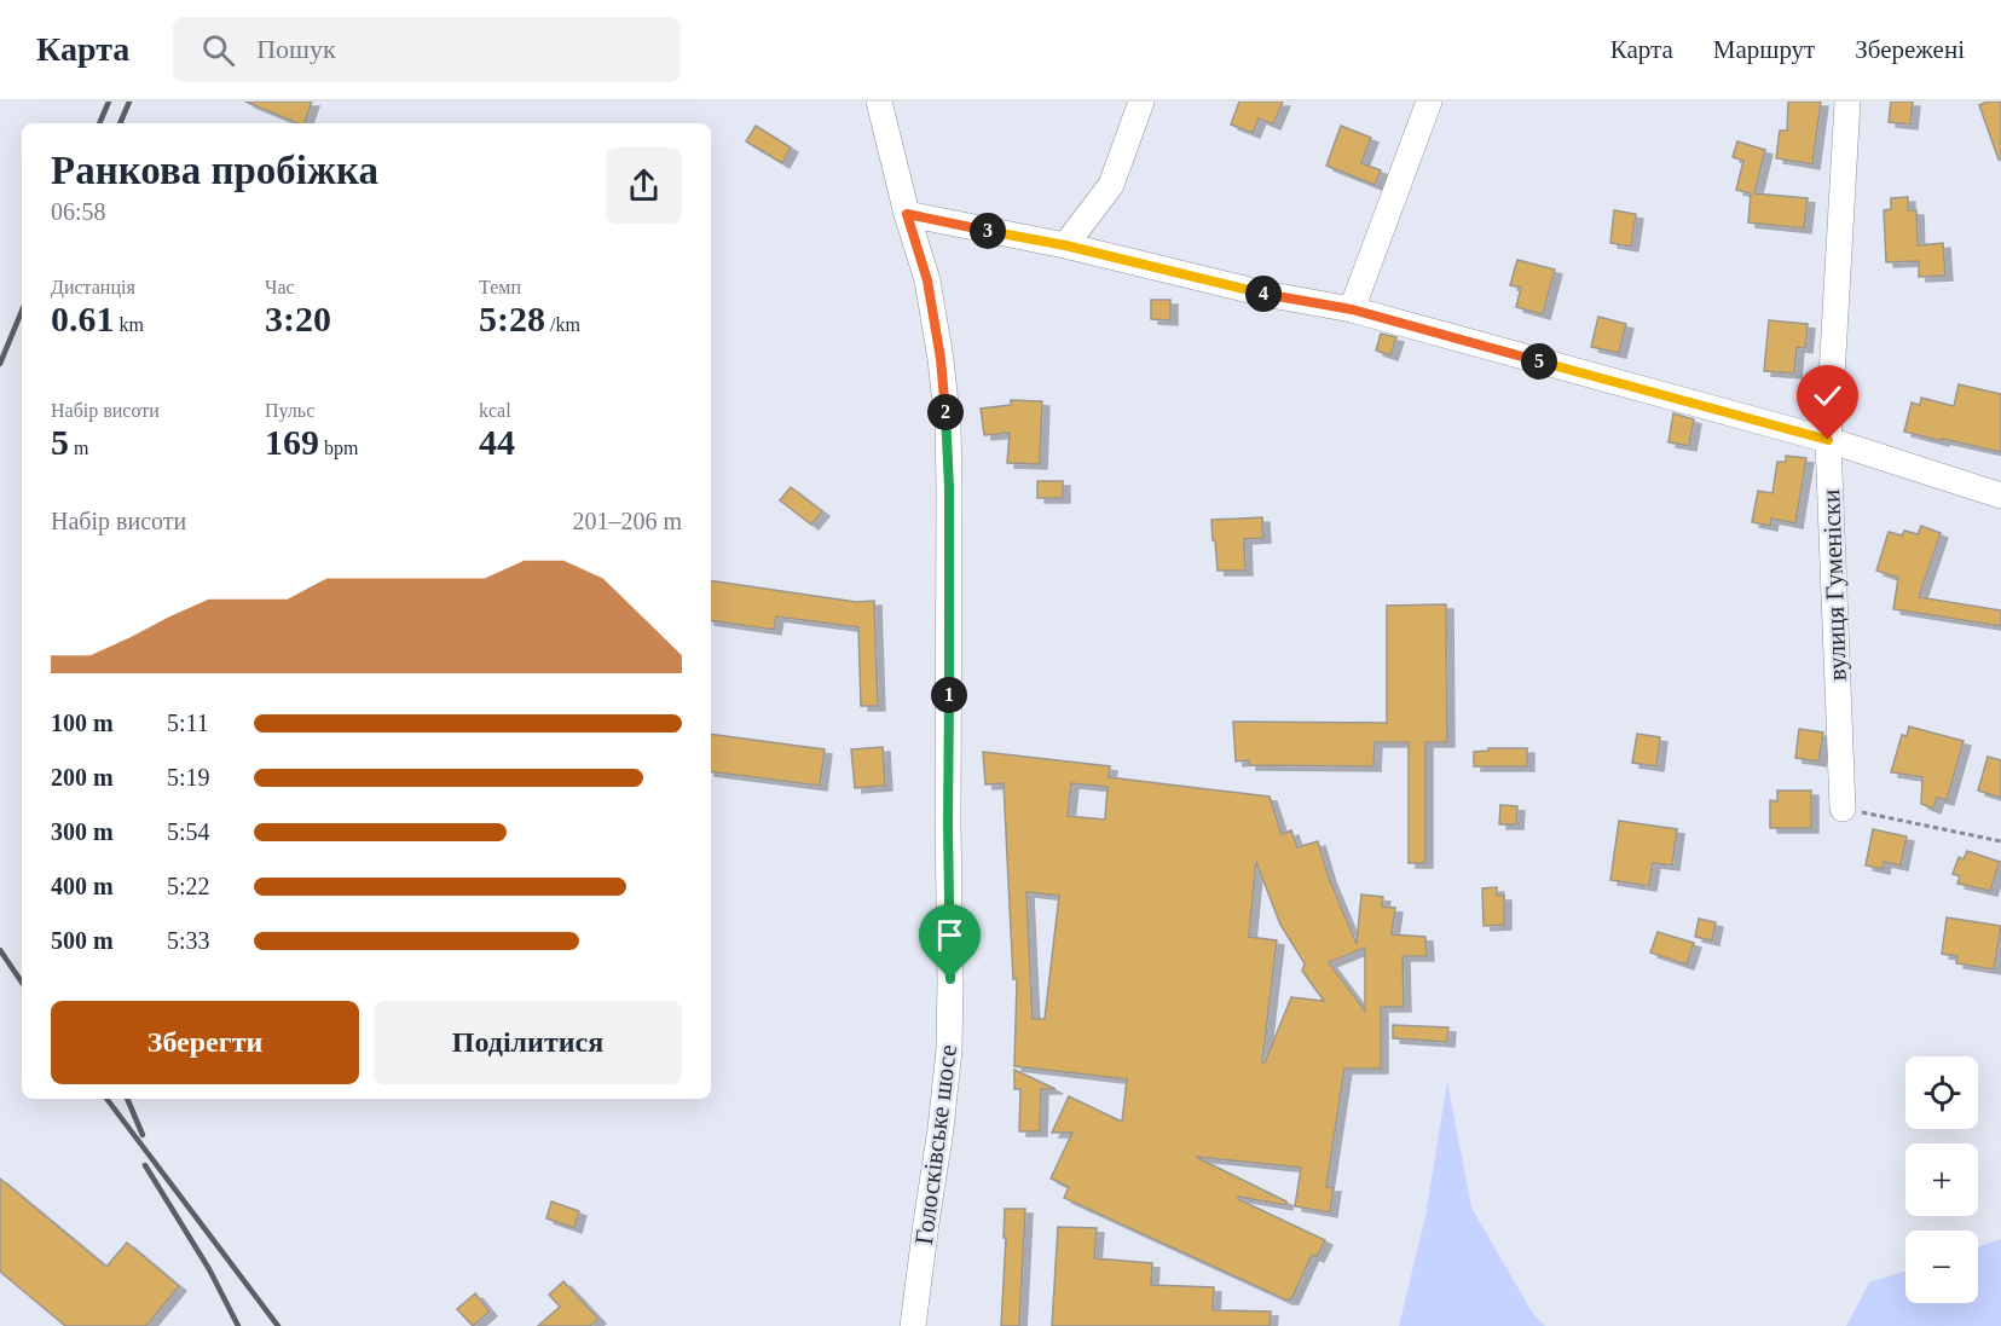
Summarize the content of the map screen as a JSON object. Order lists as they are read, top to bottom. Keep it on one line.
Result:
{"streets":{"street":["вулиця Гуменіски","Голосківське шосе"]},"page":{"header":"Карта","search":"Пошук","nav":["Карта","Маршрут","Збережені"],"heading":["Ранкова пробіжка","06:58"],"pins":["3","4","5","2","1"],"stats":[["Дистанція","0.61 km"],["Час","3:20"],["Темп","5:28 /km"],["Набір висоти","5 m"],["Пульс","169 bpm"],["kcal","44"]],"chart":["Набір висоти","201–206 m"],"list":[{"name":"100 m","note":"5:11"},{"name":"200 m","note":"5:19"},{"name":"300 m","note":"5:54"},{"name":"400 m","note":"5:22"},{"name":"500 m","note":"5:33"}],"buttons":["Зберегти","Поділитися"],"map_buttons":["+","−"]}}
